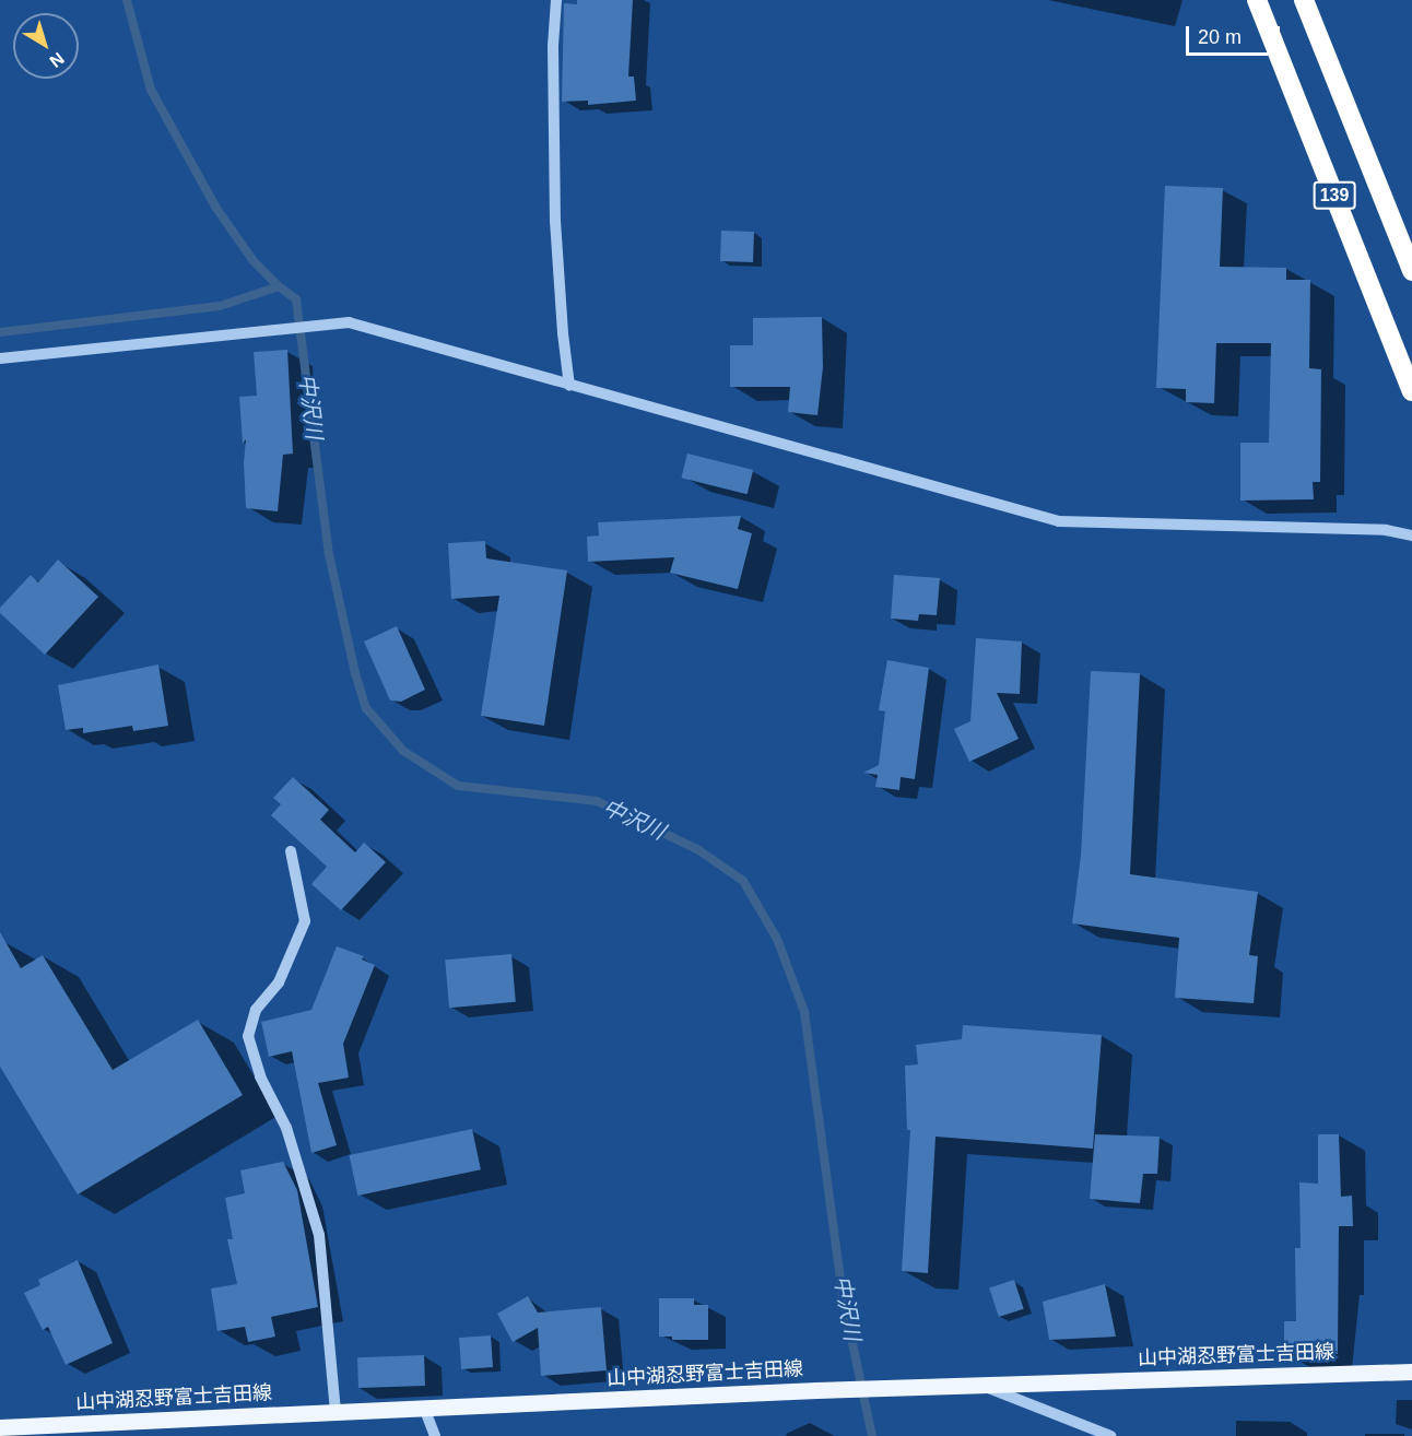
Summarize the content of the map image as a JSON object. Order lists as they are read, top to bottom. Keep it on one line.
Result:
{"streets":{"highway":["139"],"main road":["山中湖忍野富士吉田線"]},"water":["中沢川"],"scale_bar":"20 m","north":"bottom right"}
